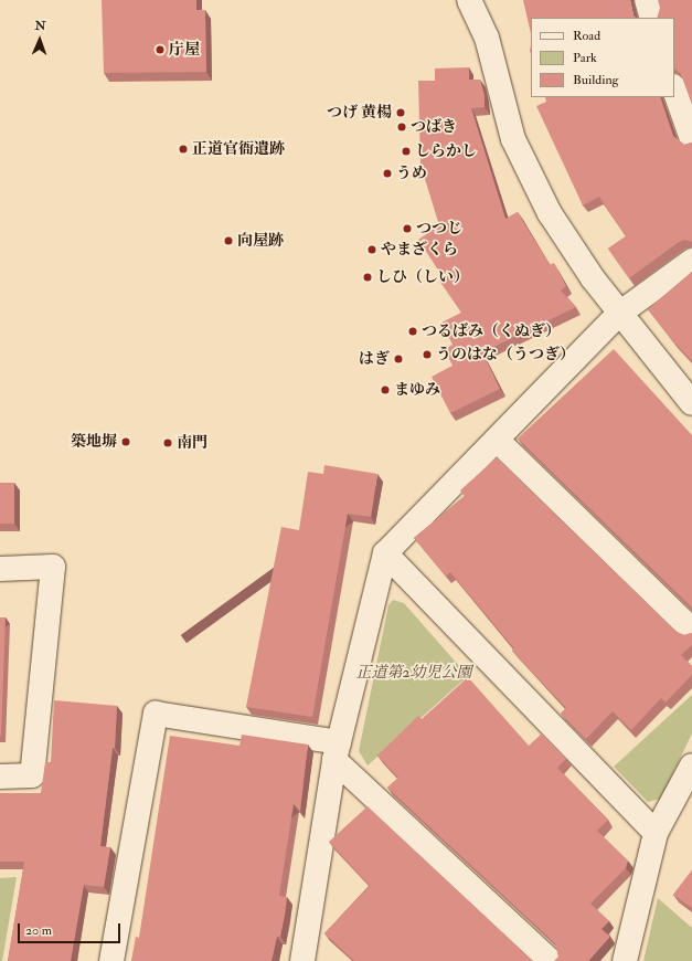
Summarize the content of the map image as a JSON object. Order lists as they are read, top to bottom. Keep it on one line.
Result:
{"parks":["正道第2幼児公園"],"places":["庁屋","つげ 黄楊","つばき","正道官衙遺跡","しらかし","うめ","つつじ","向屋跡","やまざくら","しひ（しい）","つるばみ（くぬぎ）","うのはな（うつぎ）","はぎ","まゆみ","築地塀","南門"],"legend":["Road","Park","Building"],"scale_bar":"20 m","north":"top"}
